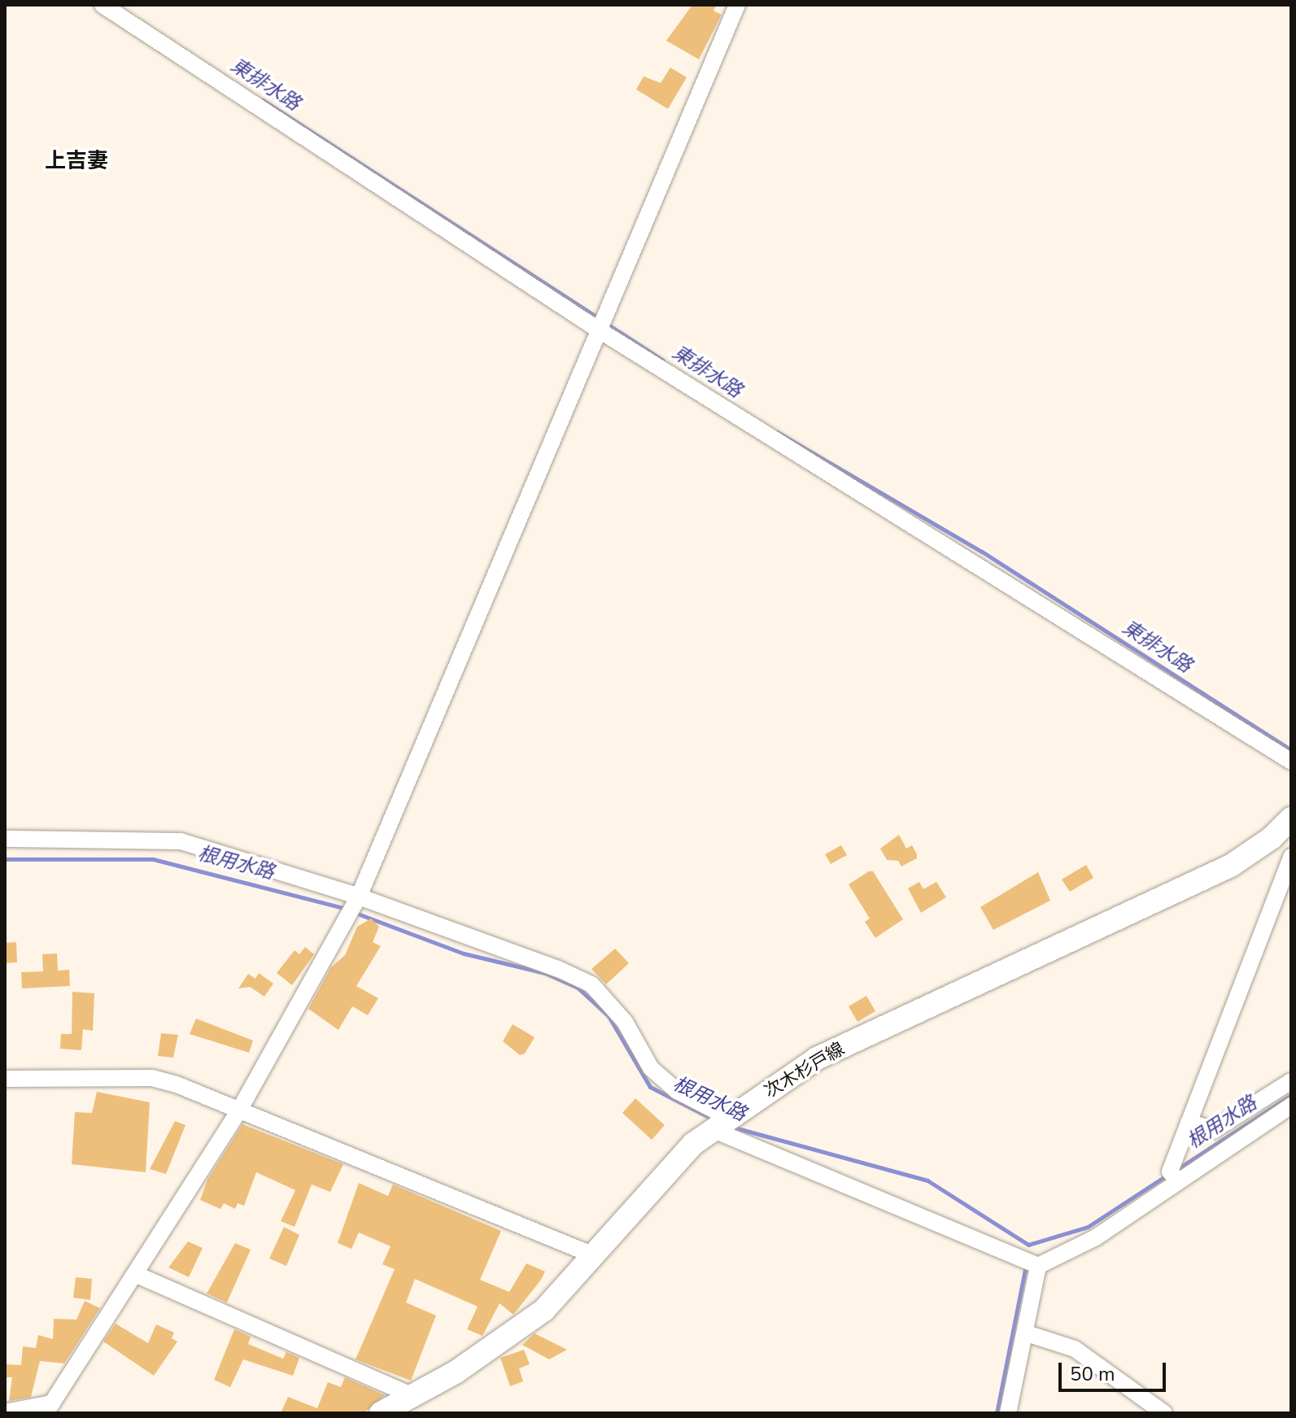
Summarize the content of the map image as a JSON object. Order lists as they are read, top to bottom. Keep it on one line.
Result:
{"streets":{"main road":["次木杉戸線"]},"districts":["上吉妻"],"water":["東排水路","根用水路"],"scale_bar":"50 m"}
